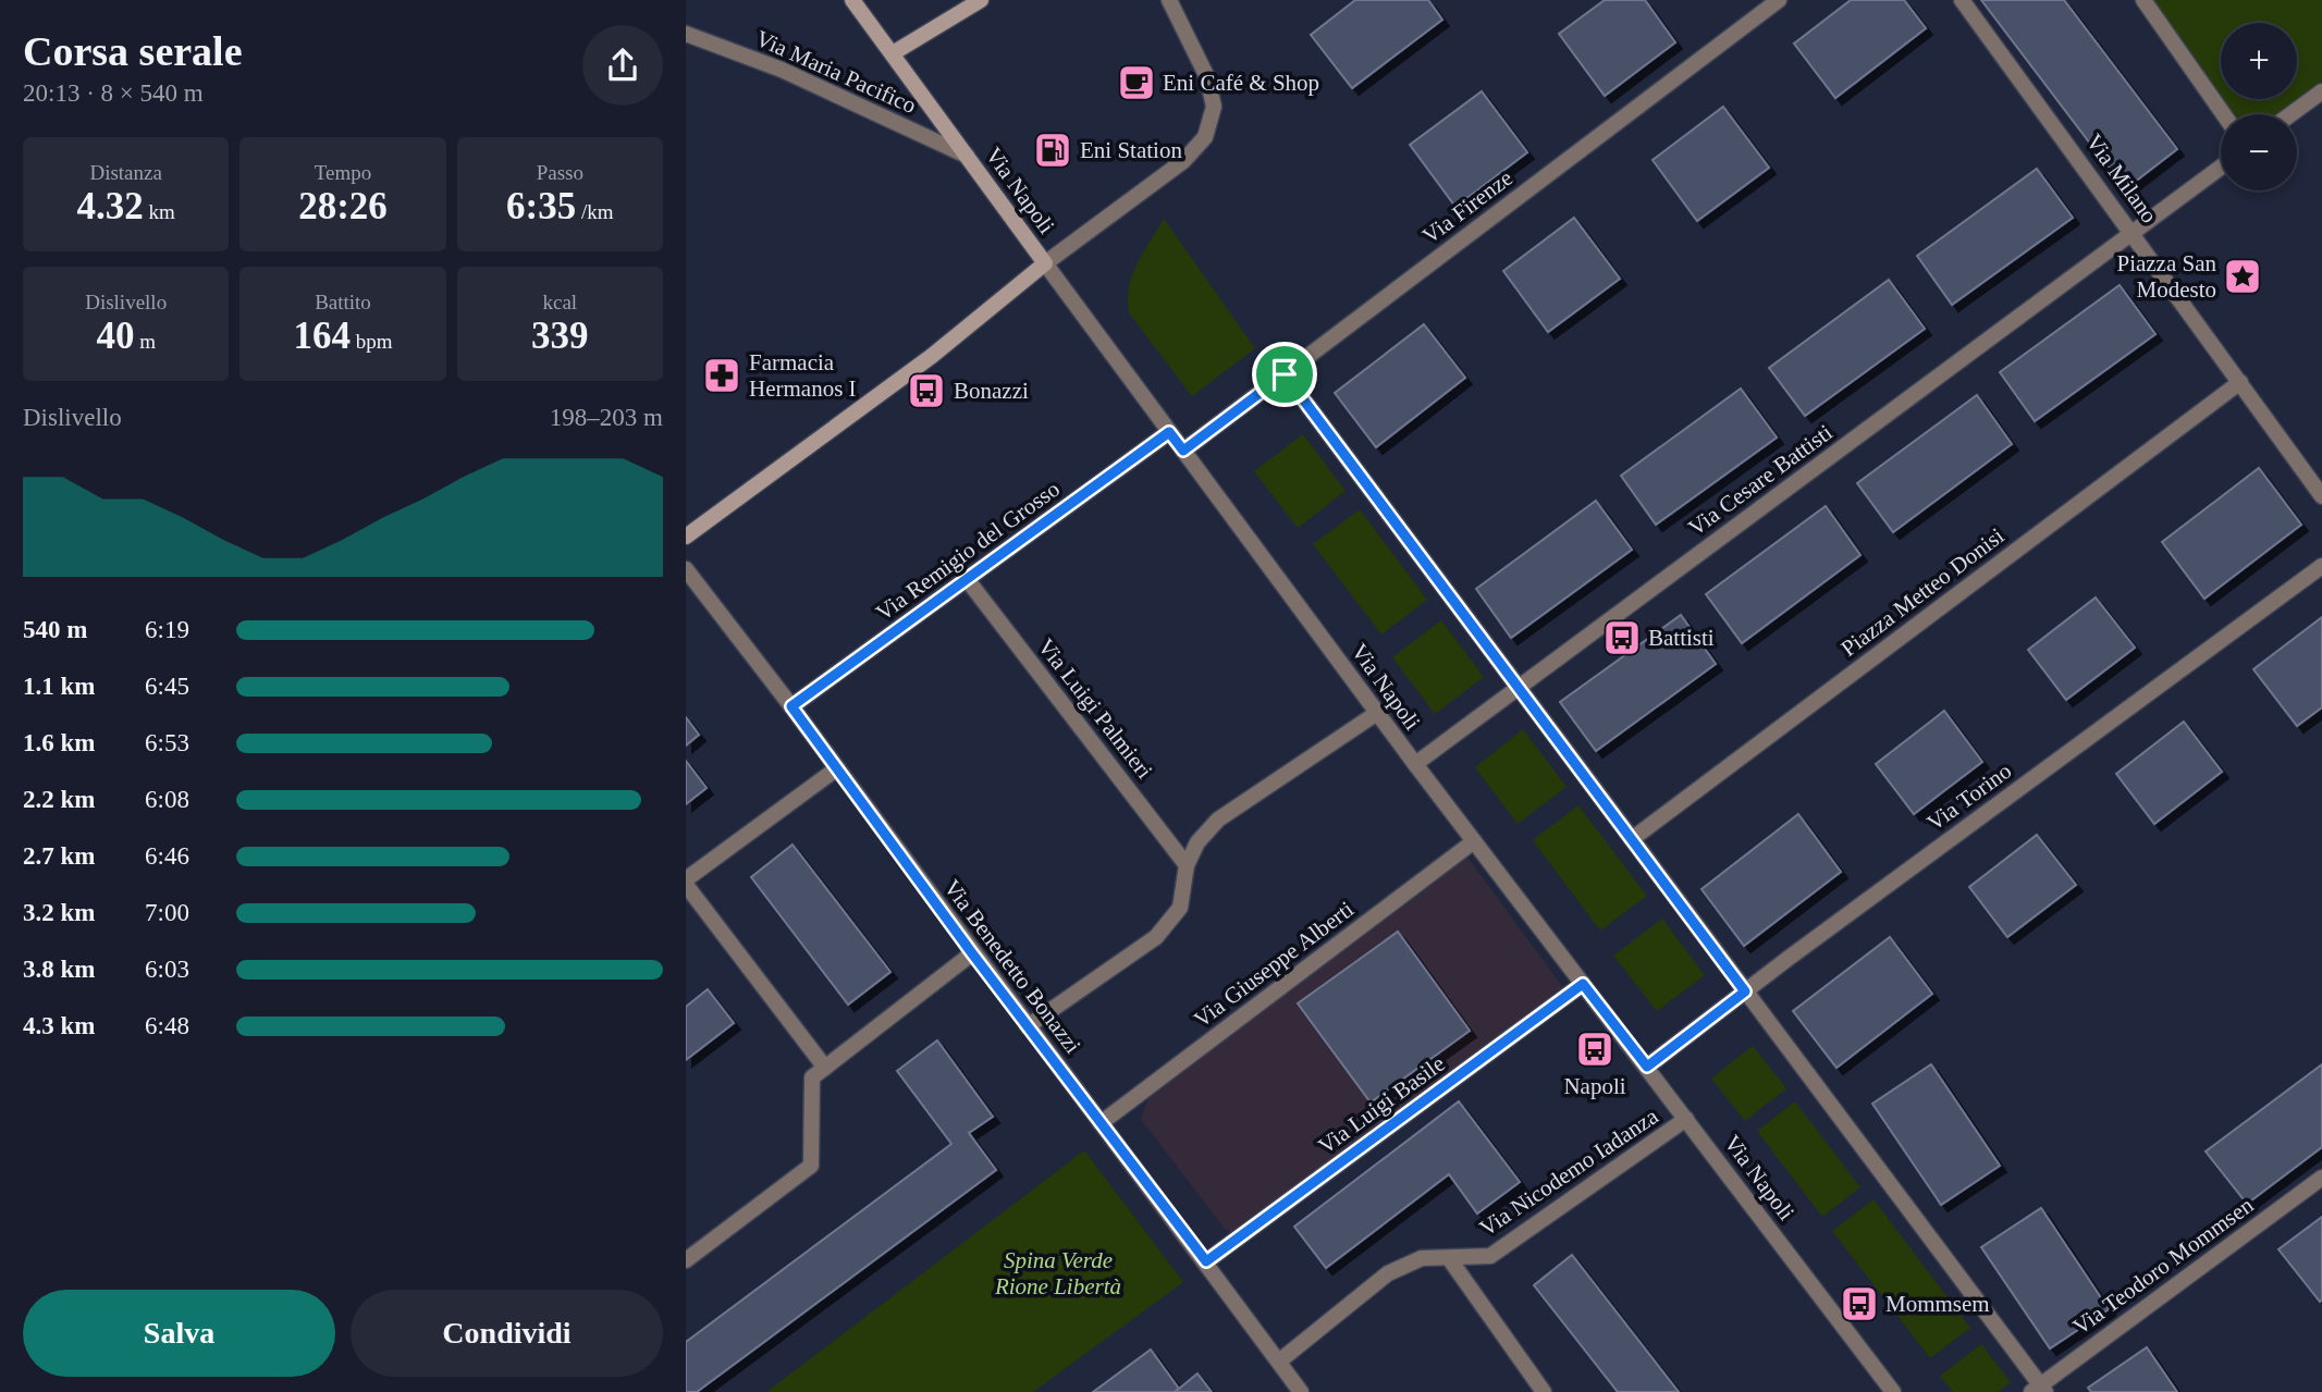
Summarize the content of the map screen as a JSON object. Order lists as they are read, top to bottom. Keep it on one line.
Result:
{"streets":{"main road":["Via Napoli"],"street":["Via Maria Pacifico","Via Milano","Via Firenze","Via Cesare Battisti","Via Remigio del Grosso","Piazza Metteo Donisi","Via Luigi Palmieri","Via Torino","Via Giuseppe Alberti","Via Benedetto Bonazzi","Via Luigi Basile","Via Nicodemo Iadanza","Via Teodoro Mommsen"]},"crossings":[["Via Maria Pacifico","Via Napoli"],["Via Milano","Via Cesare Battisti"],["Via Milano","Piazza Metteo Donisi"],["Via Napoli","Via Firenze"],["Via Napoli","Via Cesare Battisti"],["Via Napoli","Via Remigio del Grosso"],["Via Napoli","Via Torino"],["Via Napoli","Via Giuseppe Alberti"],["Via Napoli","Via Luigi Basile"],["Via Napoli","Via Nicodemo Iadanza"],["Via Remigio del Grosso","Via Luigi Palmieri"],["Via Remigio del Grosso","Via Benedetto Bonazzi"],["Via Giuseppe Alberti","Via Benedetto Bonazzi"],["Via Benedetto Bonazzi","Via Luigi Basile"],["Via Benedetto Bonazzi","Via Nicodemo Iadanza"]],"parks":["Spina Verde Rione Libertà"],"places":{"cafe":["Eni Café & Shop"],"fuel station":["Eni Station"],"place":["Piazza San Modesto"],"pharmacy":["Farmacia Hermanos I"],"bus stop":["Bonazzi","Battisti","Napoli","Mommsem"]},"page":{"heading":["Corsa serale","20:13 · 8 × 540 m"],"map_buttons":["+","−"],"stats":[["Distanza","4.32 km"],["Tempo","28:26"],["Passo","6:35 /km"],["Dislivello","40 m"],["Battito","164 bpm"],["kcal","339"]],"chart":["Dislivello","198–203 m"],"list":[{"name":"540 m","note":"6:19"},{"name":"1.1 km","note":"6:45"},{"name":"1.6 km","note":"6:53"},{"name":"2.2 km","note":"6:08"},{"name":"2.7 km","note":"6:46"},{"name":"3.2 km","note":"7:00"},{"name":"3.8 km","note":"6:03"},{"name":"4.3 km","note":"6:48"}],"buttons":["Salva","Condividi"]}}
